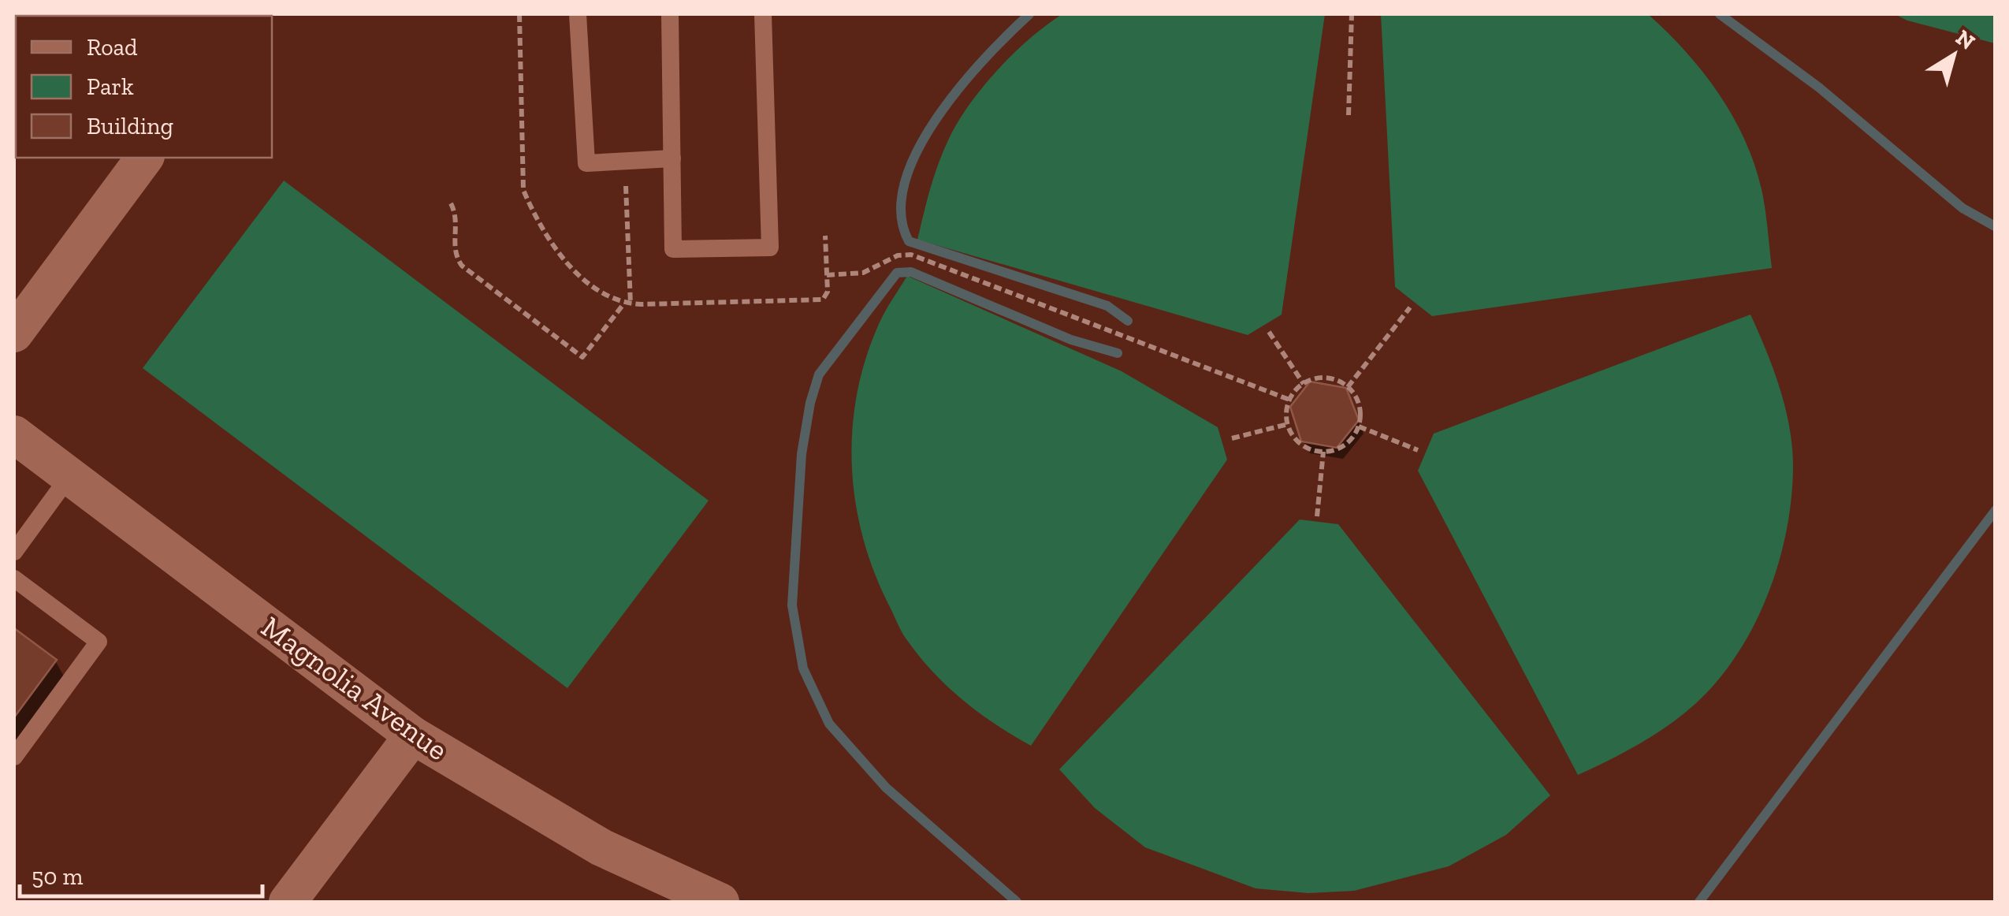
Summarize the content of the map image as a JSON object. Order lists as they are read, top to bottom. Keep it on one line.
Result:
{"streets":{"street":["Magnolia Avenue"]},"legend":["Road","Park","Building"],"scale_bar":"50 m","north":"top right"}
